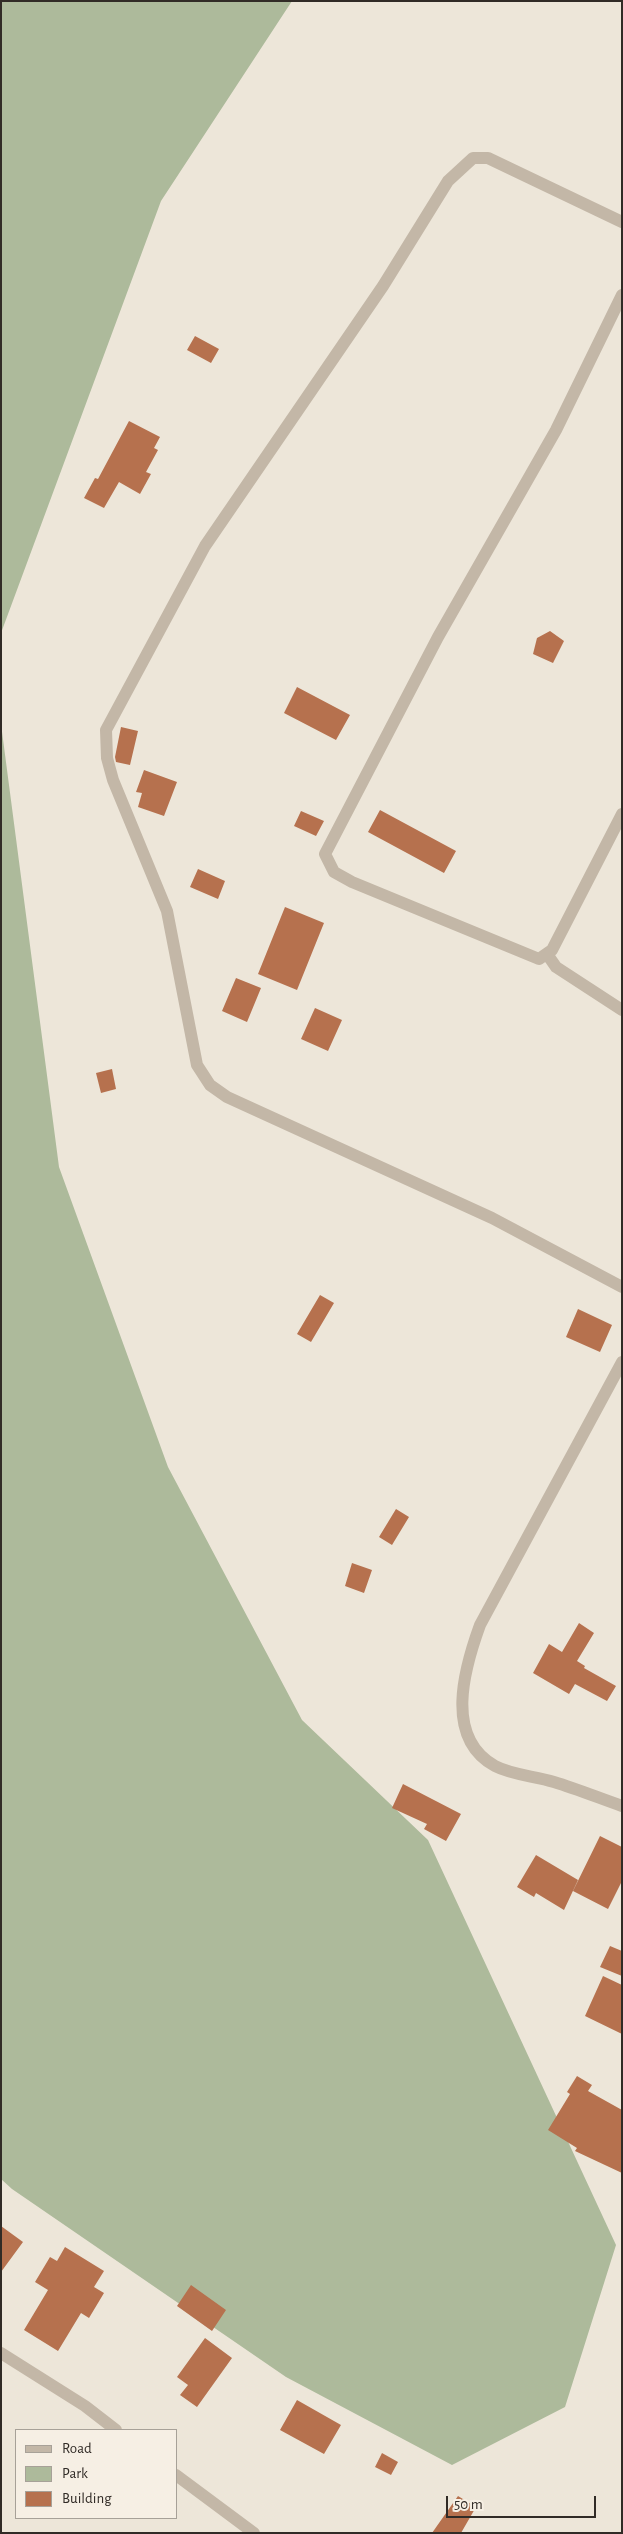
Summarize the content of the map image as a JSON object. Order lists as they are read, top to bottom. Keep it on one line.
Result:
{"legend":["Road","Park","Building"],"scale_bar":"50 m"}
